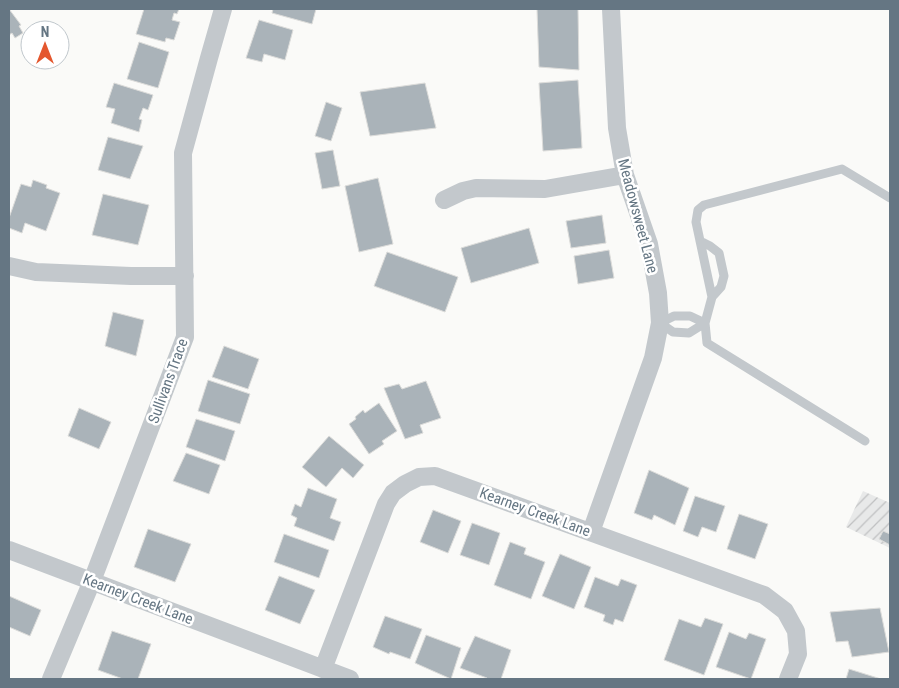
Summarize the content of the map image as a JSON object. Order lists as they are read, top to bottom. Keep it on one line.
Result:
{"streets":{"street":["Meadowsweet Lane","Sullivans Trace","Kearney Creek Lane"]},"crossings":[["Meadowsweet Lane","Kearney Creek Lane"],["Sullivans Trace","Kearney Creek Lane"]],"north":"top"}
